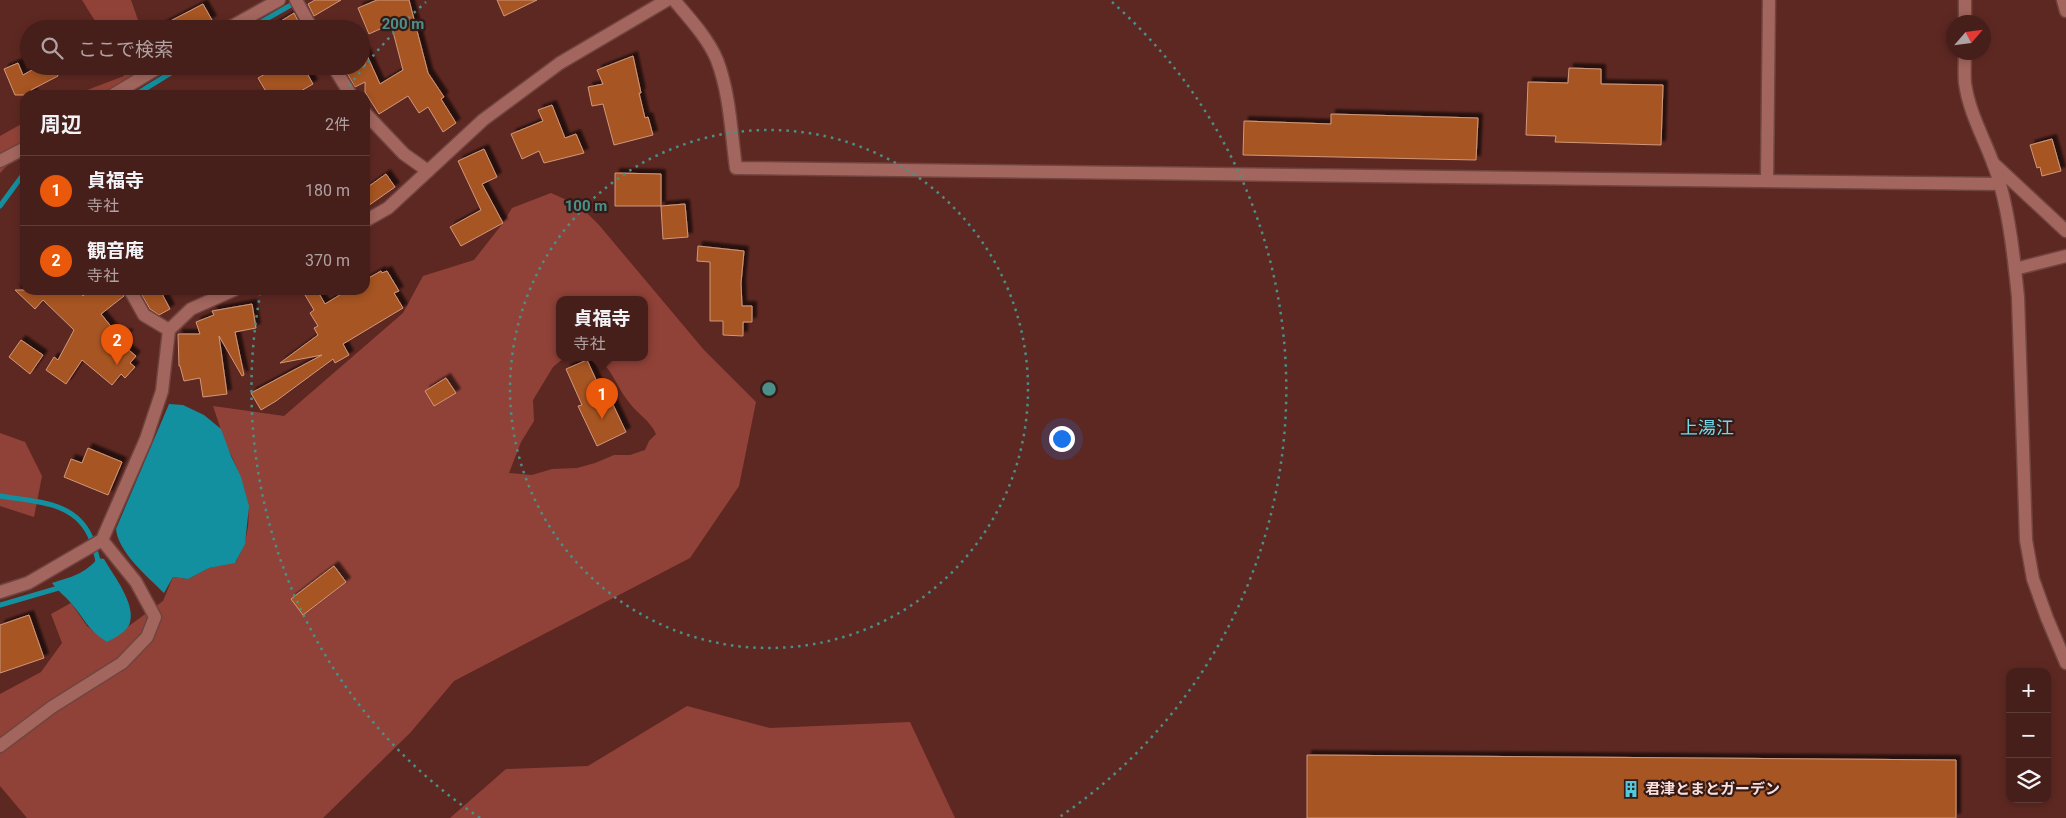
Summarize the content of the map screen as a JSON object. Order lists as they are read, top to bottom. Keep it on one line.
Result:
{"districts":["上湯江"],"places":{"building":["君津とまとガーデン"]},"north":"top right","page":{"search":"ここで検索","heading":["周辺","2件"],"list":[{"mark":"1","name":"貞福寺","note":"寺社","value":"180 m"},{"mark":"2","name":"観音庵","note":"寺社","value":"370 m"}],"popup":["貞福寺","寺社"],"pins":["2","1"],"map_buttons":["+","−"]},"rings":["200 m","100 m"]}
